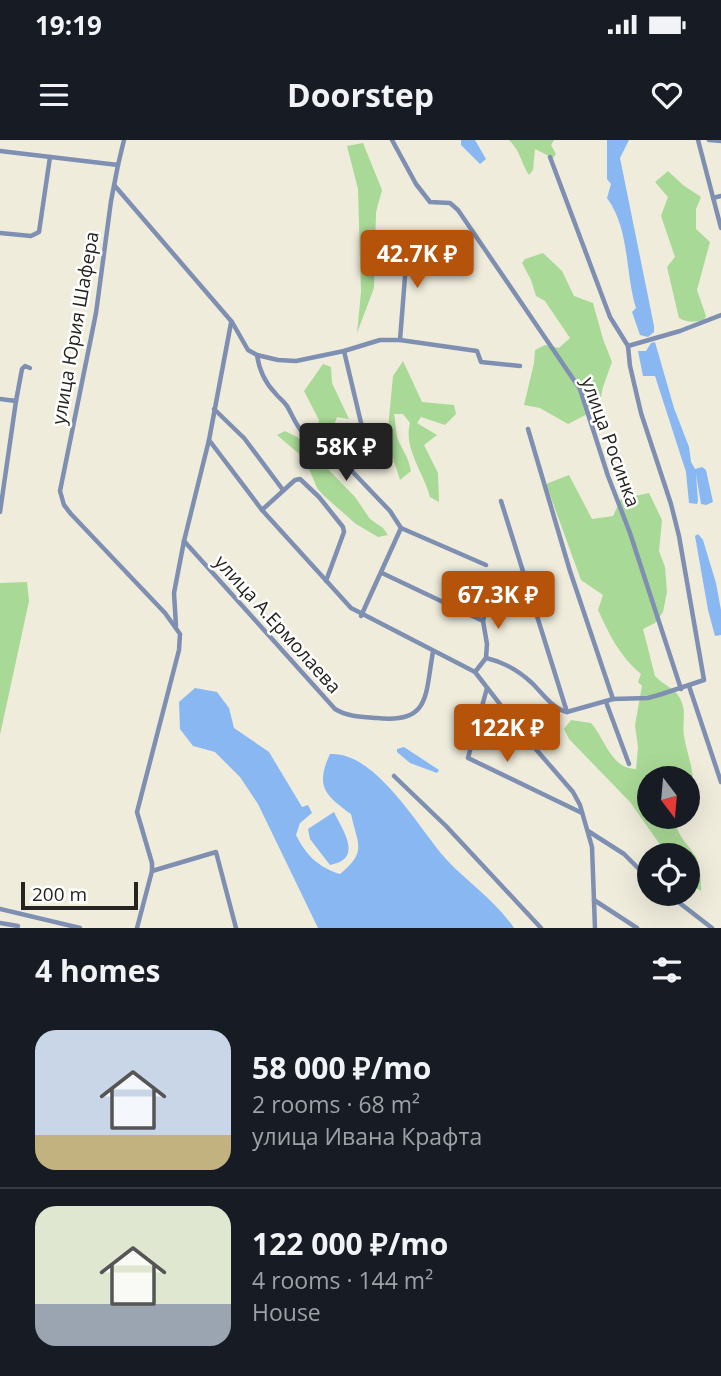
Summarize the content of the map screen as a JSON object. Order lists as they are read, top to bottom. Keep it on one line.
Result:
{"streets":{"street":["улица Юрия Шафера","улица Росинка","улица А.Ермолаева"]},"scale_bar":"200 m","north":"bottom","page":{"status":"19:19","header":"Doorstep","price":["42.7K ₽","58K ₽","67.3K ₽","122K ₽"],"scale":"200 m","heading":"4 homes","list":[{"name":"58 000 ₽/mo","note":"2 rooms · 68 m² · улица Ивана Крафта"},{"name":"122 000 ₽/mo","note":"4 rooms · 144 m² · House"}]}}
